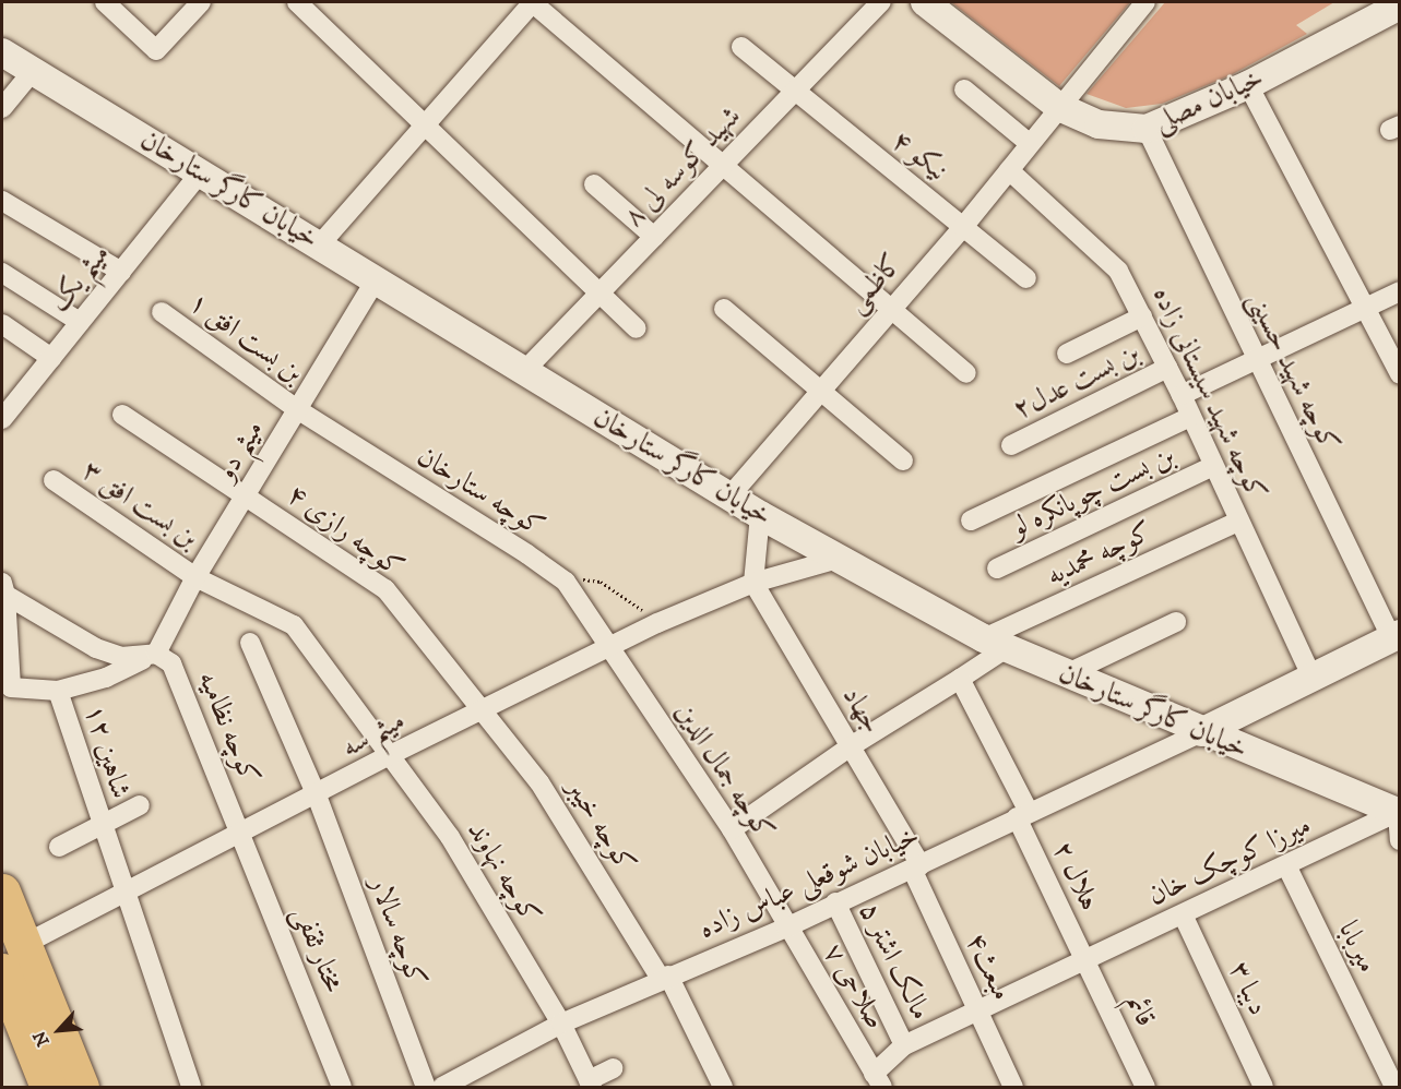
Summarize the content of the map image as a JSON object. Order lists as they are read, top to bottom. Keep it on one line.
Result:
{"streets":{"street":["خیابان مصلی","نیکو ۴","شهید کوسه لی ۸","خیابان کارگر ستارخان","میثم یک","کاظمی","بن بست افق ۱","کوچه شهید حسینی","بن بست عدل۲","کوچه شهید سیستانی زاده","میثم دو","کوچه ستارخان","بن بست چوپانکره لو","بن بست افق ۳","کوچه رازی ۴","کوچه محمدیه","جهاد","کوچه نظامیه","میثم سه","شاهین ۱۲","کوچه جمال الدین","کوچه خیبر","میرزا کوچک خان","کوچه نهاوند","هلال ۲","خیابان شوقعلی عباس زاده","کوچه سالار","میربابا","مختار ثقفی","مالک اشتر ۵","مبعث۴","صلاحی ۷","دیبا ۳","قائم"]},"crossings":[["خیابان مصلی","کاظمی"],["خیابان مصلی","کوچه شهید حسینی"],["نیکو ۴","شهید کوسه لی ۸"],["نیکو ۴","کاظمی"],["شهید کوسه لی ۸","خیابان کارگر ستارخان"],["خیابان کارگر ستارخان","میثم یک"],["خیابان کارگر ستارخان","کاظمی"],["خیابان کارگر ستارخان","میثم دو"],["خیابان کارگر ستارخان","کوچه محمدیه"],["خیابان کارگر ستارخان","میثم سه"],["خیابان کارگر ستارخان","میرزا کوچک خان"],["خیابان کارگر ستارخان","خیابان شوقعلی عباس زاده"],["کاظمی","کوچه شهید سیستانی زاده"],["بن بست افق ۱","میثم دو"],["بن بست افق ۱","کوچه ستارخان"],["بن بست عدل۲","کوچه شهید سیستانی زاده"],["کوچه شهید سیستانی زاده","بن بست چوپانکره لو"],["کوچه شهید سیستانی زاده","کوچه محمدیه"],["میثم دو","کوچه ستارخان"],["میثم دو","بن بست افق ۳"],["میثم دو","کوچه رازی ۴"],["میثم دو","کوچه نظامیه"],["میثم دو","شاهین ۱۲"],["کوچه ستارخان","میثم سه"],["کوچه ستارخان","کوچه جمال الدین"],["بن بست افق ۳","میثم سه"],["بن بست افق ۳","کوچه نهاوند"],["کوچه رازی ۴","میثم سه"],["کوچه رازی ۴","کوچه خیبر"],["کوچه محمدیه","جهاد"],["کوچه محمدیه","کوچه جمال الدین"],["کوچه محمدیه","هلال ۲"],["جهاد","میثم سه"],["جهاد","خیابان شوقعلی عباس زاده"],["جهاد","مبعث۴"],["کوچه نظامیه","میثم سه"],["کوچه نظامیه","شاهین ۱۲"],["کوچه نظامیه","مختار ثقفی"],["میثم سه","شاهین ۱۲"],["میثم سه","کوچه جمال الدین"],["میثم سه","کوچه خیبر"],["میثم سه","کوچه نهاوند"],["میثم سه","کوچه سالار"],["میثم سه","مختار ثقفی"],["کوچه جمال الدین","خیابان شوقعلی عباس زاده"],["کوچه جمال الدین","صلاحی ۷"],["کوچه خیبر","خیابان شوقعلی عباس زاده"],["میرزا کوچک خان","هلال ۲"],["میرزا کوچک خان","میربابا"],["میرزا کوچک خان","مالک اشتر ۵"],["میرزا کوچک خان","مبعث۴"],["میرزا کوچک خان","صلاحی ۷"],["میرزا کوچک خان","دیبا ۳"],["میرزا کوچک خان","قائم"],["کوچه نهاوند","خیابان شوقعلی عباس زاده"],["هلال ۲","خیابان شوقعلی عباس زاده"],["هلال ۲","قائم"],["خیابان شوقعلی عباس زاده","مالک اشتر ۵"],["خیابان شوقعلی عباس زاده","مبعث۴"],["خیابان شوقعلی عباس زاده","صلاحی ۷"]],"north":"bottom left"}
